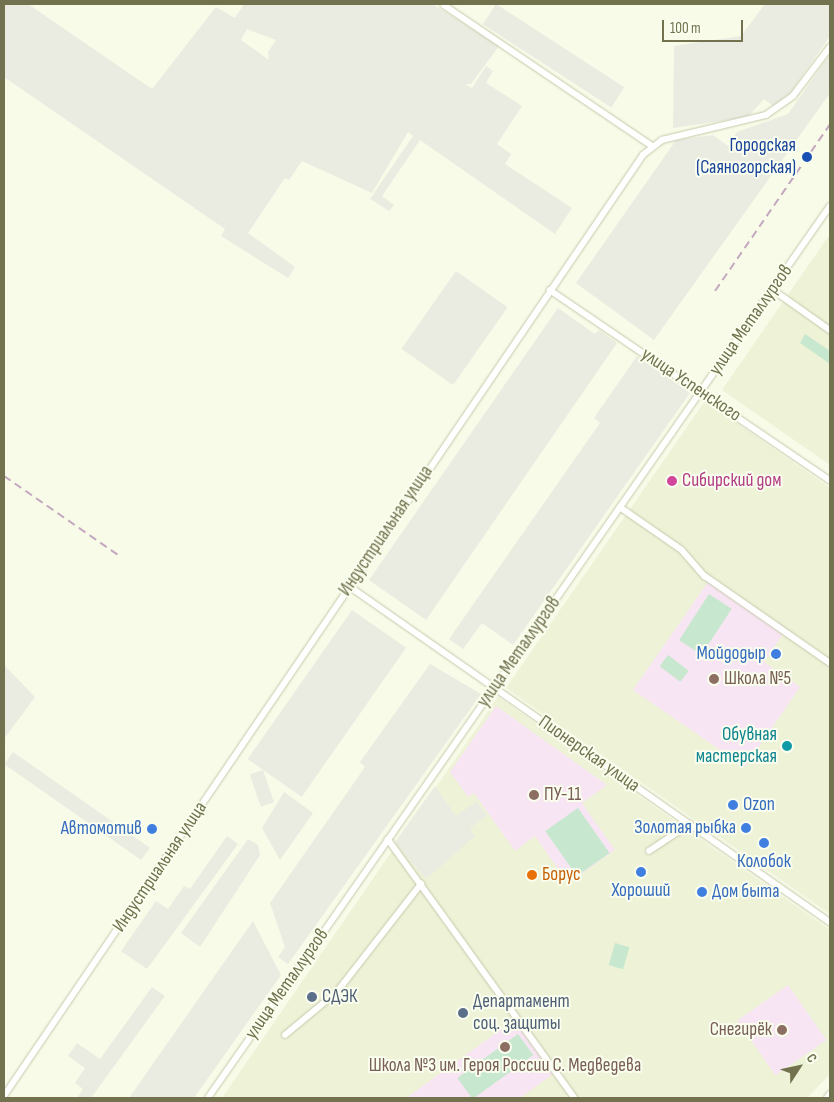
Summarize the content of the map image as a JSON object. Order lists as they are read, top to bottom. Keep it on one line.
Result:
{"streets":{"street":["улица Металлургов","улица Успенского","Индустриальная улица","Пионерская улица"]},"crossings":[["улица Металлургов","улица Успенского"],["улица Металлургов","Пионерская улица"],["улица Успенского","Индустриальная улица"],["Индустриальная улица","Пионерская улица"]],"places":["Городская (Саяногорская)","Сибирский дом","Мойдодыр","Школа №5","Обувная мастерская","ПУ-11","Ozon","Золотая рыбка","Автомотив","Колобок","Хороший","Борус","Дом быта","СДЭК","Департамент соц. защиты","Снегирёк","Школа №3 им. Героя России С. Медведева"],"scale_bar":"100 m","north":"top right"}
